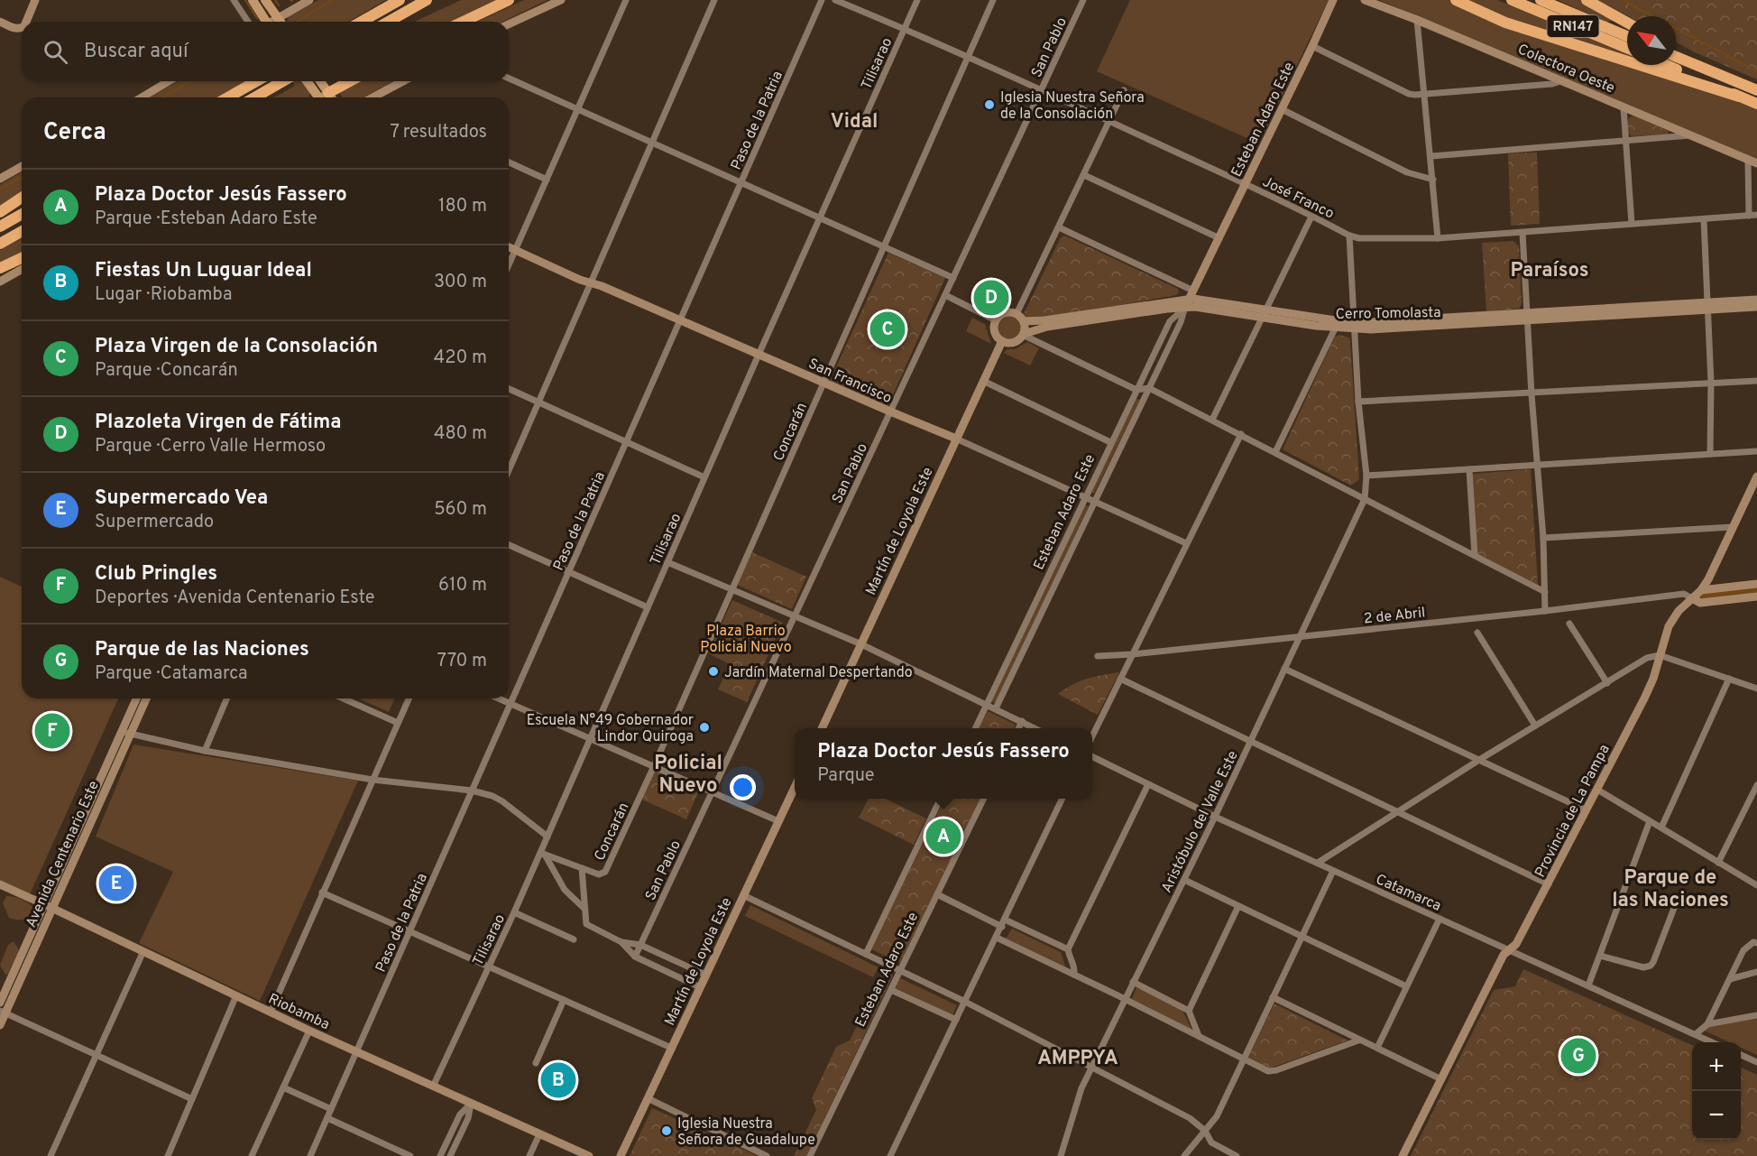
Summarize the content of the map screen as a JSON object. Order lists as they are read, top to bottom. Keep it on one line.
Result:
{"streets":{"highway":["RN147"],"street":["San Pablo","Tilisarao","Colectora Oeste","Esteban Adaro Este","Paso de la Patria","José Franco","Cerro Tomolasta","San Francisco","Concarán","Martín de Loyola Este","2 de Abril","Provincia de La Pampa","Aristóbulo del Valle Este","Avenida Centenario Este","Catamarca","Riobamba"]},"crossings":[["San Pablo","José Franco"],["San Pablo","San Francisco"],["Tilisarao","José Franco"],["Tilisarao","San Francisco"],["Tilisarao","Riobamba"],["Esteban Adaro Este","José Franco"],["Esteban Adaro Este","Cerro Tomolasta"],["Esteban Adaro Este","San Francisco"],["Paso de la Patria","San Francisco"],["Paso de la Patria","Riobamba"],["José Franco","Concarán"],["Cerro Tomolasta","Martín de Loyola Este"],["San Francisco","Concarán"],["San Francisco","Martín de Loyola Este"],["2 de Abril","Provincia de La Pampa"],["2 de Abril","Aristóbulo del Valle Este"],["Provincia de La Pampa","Catamarca"],["Aristóbulo del Valle Este","Catamarca"],["Avenida Centenario Este","Riobamba"]],"districts":["Vidal","Paraísos","Policial Nuevo","Parque de las Naciones","AMPPYA"],"parks":["Plaza Barrio Policial Nuevo"],"places":["Iglesia Nuestra Señora de la Consolación","Jardín Maternal Despertando","Escuela N°49 Gobernador Lindor Quiroga","Iglesia Nuestra Señora de Guadalupe"],"north":"top left","page":{"search":"Buscar aquí","heading":["Cerca","7 resultados"],"list":[{"mark":"A","name":"Plaza Doctor Jesús Fassero","note":"Parque · Esteban Adaro Este","value":"180 m"},{"mark":"B","name":"Fiestas Un Luguar Ideal","note":"Lugar · Riobamba","value":"300 m"},{"mark":"C","name":"Plaza Virgen de la Consolación","note":"Parque · Concarán","value":"420 m"},{"mark":"D","name":"Plazoleta Virgen de Fátima","note":"Parque · Cerro Valle Hermoso","value":"480 m"},{"mark":"E","name":"Supermercado Vea","note":"Supermercado","value":"560 m"},{"mark":"F","name":"Club Pringles","note":"Deportes · Avenida Centenario Este","value":"610 m"},{"mark":"G","name":"Parque de las Naciones","note":"Parque · Catamarca","value":"770 m"}],"pins":["D","C","F","A","E","G","B"],"popup":["Plaza Doctor Jesús Fassero","Parque"],"map_buttons":["+","−"]}}
